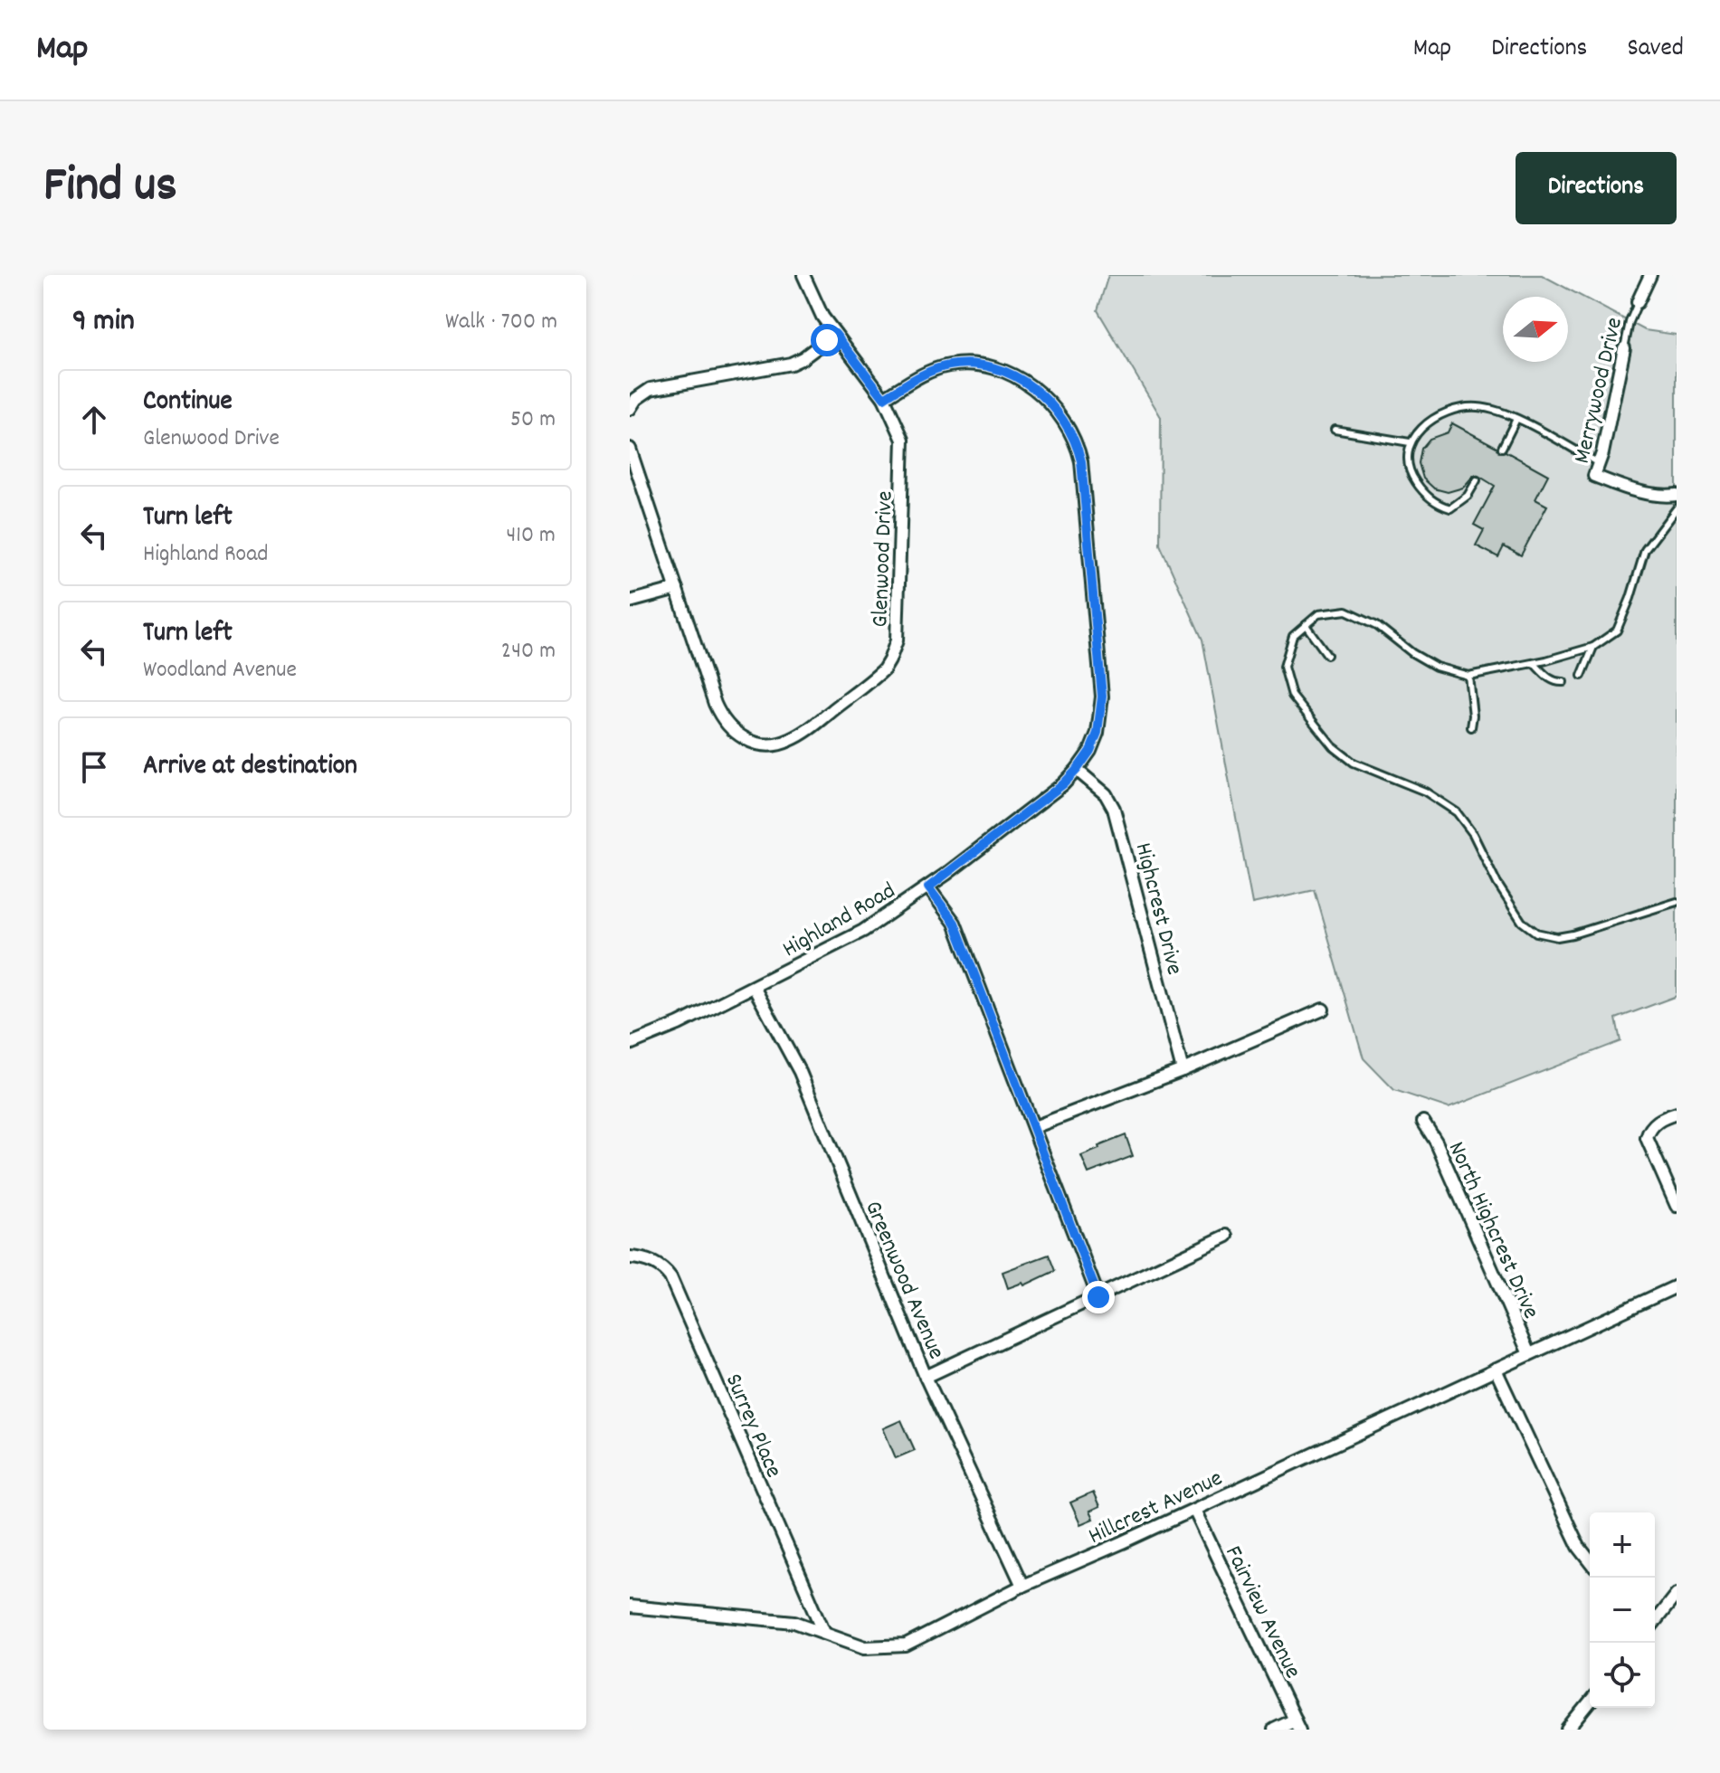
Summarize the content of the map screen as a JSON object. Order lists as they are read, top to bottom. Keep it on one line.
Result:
{"streets":{"street":["Merrywood Drive","Glenwood Drive","Highcrest Drive","Highland Road","North Highcrest Drive","Greenwood Avenue","Surrey Place","Hillcrest Avenue","Fairview Avenue"]},"crossings":[["Glenwood Drive","Highland Road"],["Highcrest Drive","Highland Road"],["Highland Road","Greenwood Avenue"],["North Highcrest Drive","Hillcrest Avenue"],["Greenwood Avenue","Hillcrest Avenue"],["Surrey Place","Hillcrest Avenue"],["Hillcrest Avenue","Fairview Avenue"]],"north":"right","page":{"header":"Map","nav":["Map","Directions","Saved"],"title":"Find us","buttons":"Directions","heading":["9 min","Walk · 700 m"],"list":[["Continue","Glenwood Drive","50 m"],["Turn left","Highland Road","410 m"],["Turn left","Woodland Avenue","240 m"],"Arrive at destination"],"map_buttons":["+","−"]}}
